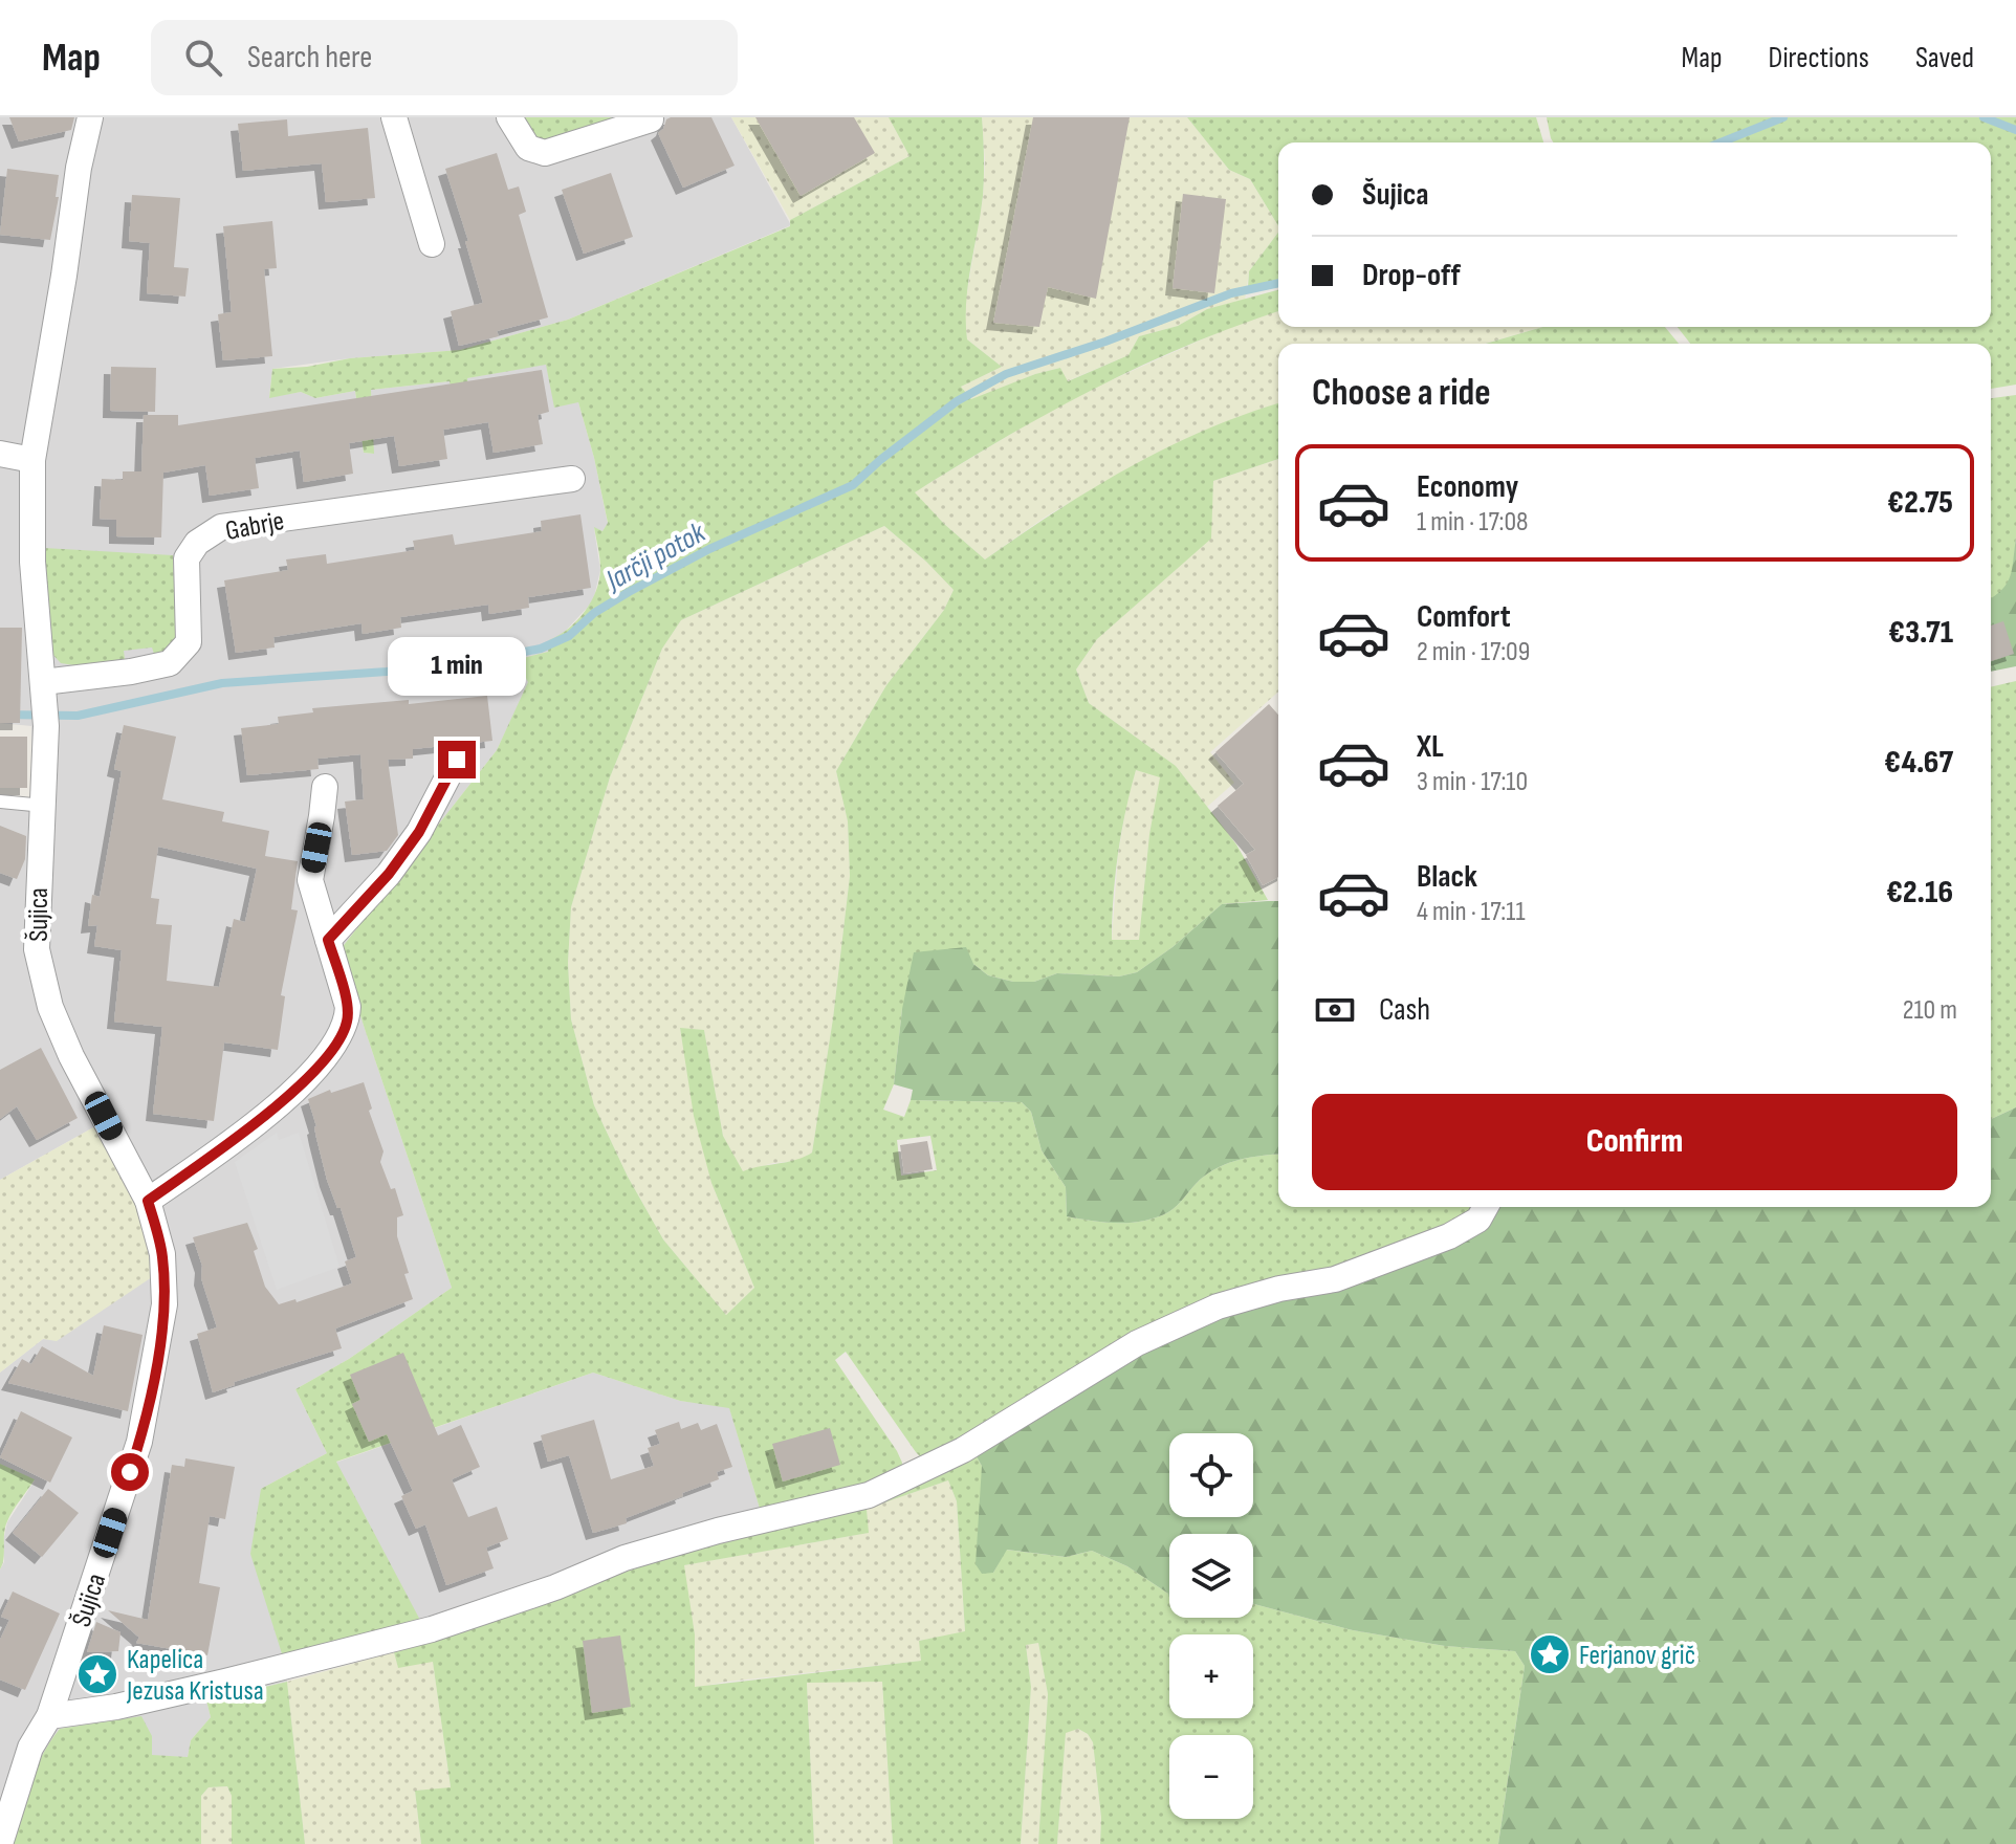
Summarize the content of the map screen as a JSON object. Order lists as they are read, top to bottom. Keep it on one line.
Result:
{"streets":{"street":["Gabrje","Šujica"]},"crossings":[["Gabrje","Šujica"]],"water":["Jarčji potok"],"places":{"place":["Ferjanov grič","Kapelica Jezusa Kristusa"]},"page":{"header":"Map","search":"Search here","nav":["Map","Directions","Saved"],"banner":["Šujica","Drop-off"],"heading":"Choose a ride","list":[{"name":"Economy","note":"1 min · 17:08","value":"€2.75"},{"name":"Comfort","note":"2 min · 17:09","value":"€3.71"},{"name":"XL","note":"3 min · 17:10","value":"€4.67"},{"name":"Black","note":"4 min · 17:11","value":"€2.16"}],"bubble":"1 min","pay":["Cash","210 m"],"buttons":"Confirm","map_buttons":["+","−"]}}
